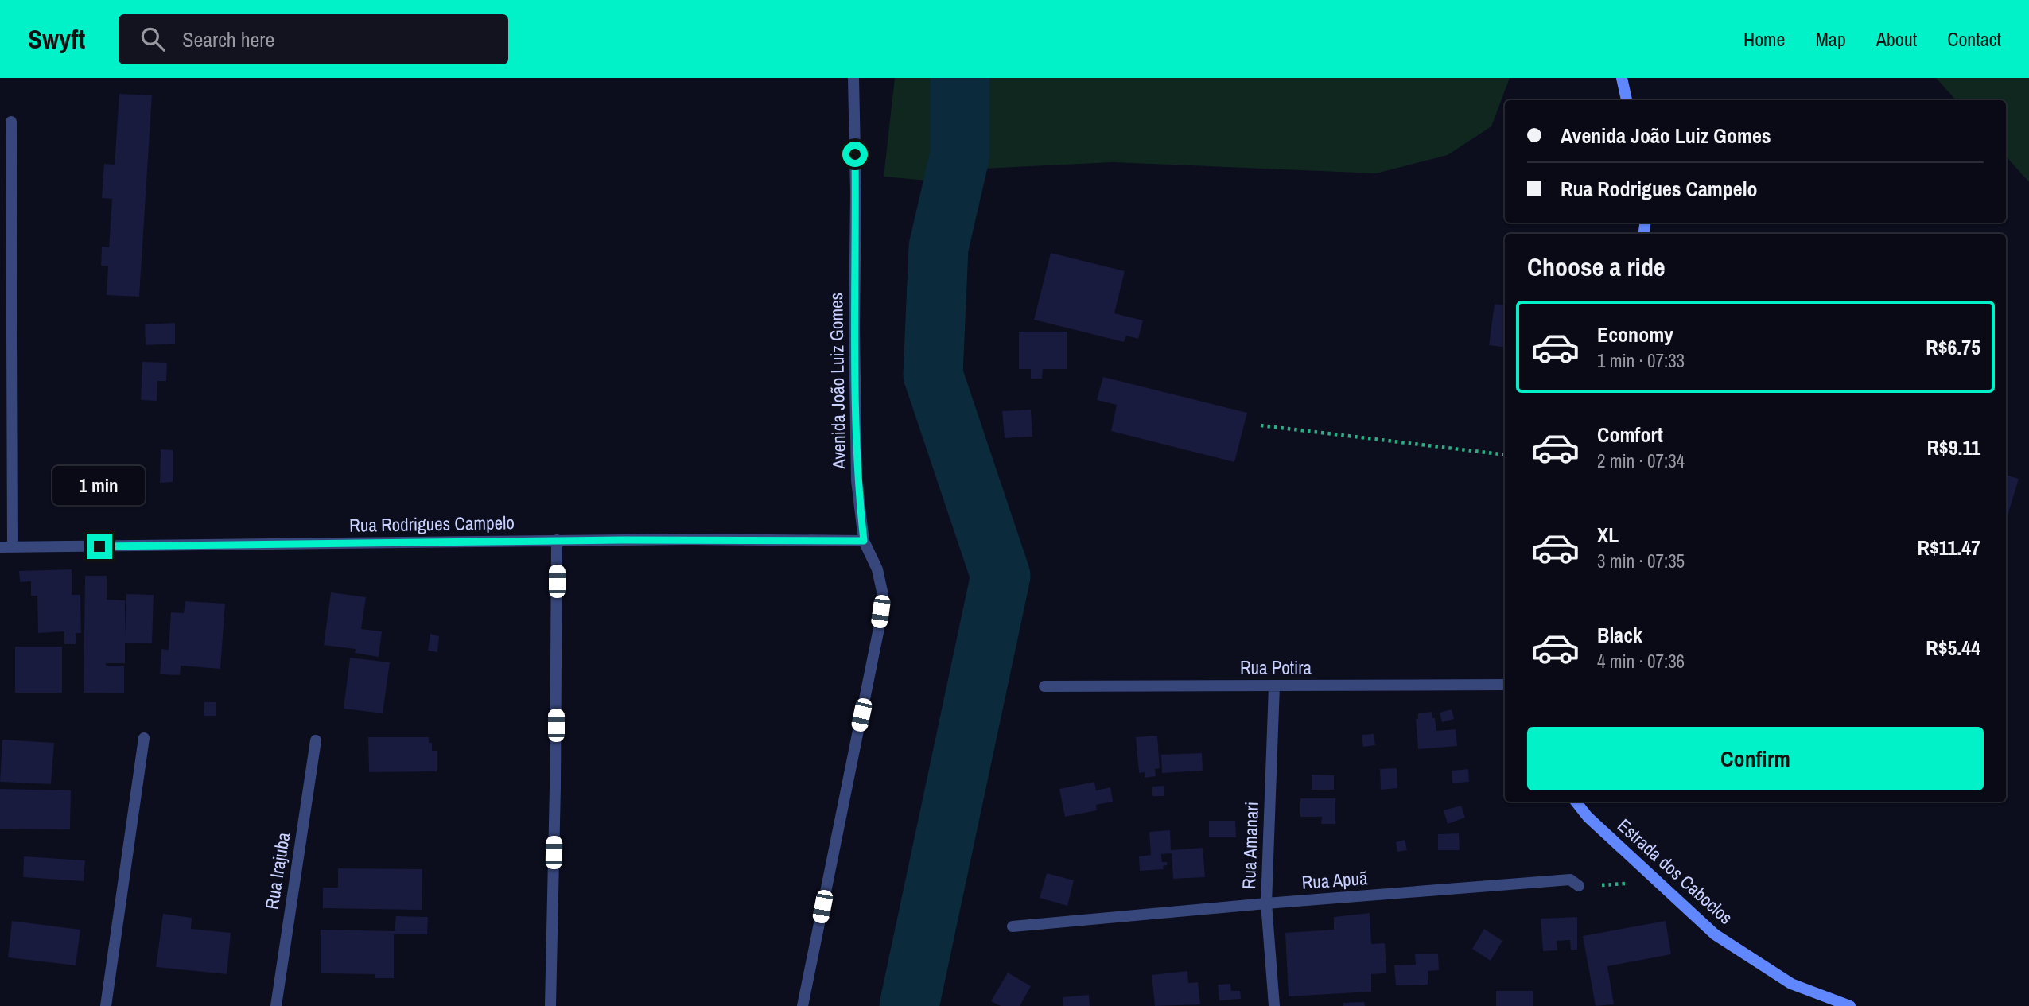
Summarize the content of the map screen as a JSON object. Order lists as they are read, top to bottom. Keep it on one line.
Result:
{"streets":{"street":["Avenida João Luiz Gomes","Rua Rodrigues Campelo","Rua Potira","Rua Amanari","Rua Irajuba","Estrada dos Caboclos","Rua Apuã"]},"crossings":[["Avenida João Luiz Gomes","Rua Rodrigues Campelo"],["Rua Potira","Rua Amanari"],["Rua Amanari","Rua Apuã"]],"page":{"header":"Swyft","search":"Search here","nav":["Home","Map","About","Contact"],"banner":["Avenida João Luiz Gomes","Rua Rodrigues Campelo"],"heading":"Choose a ride","list":[{"name":"Economy","note":"1 min · 07:33","value":"R$6.75"},{"name":"Comfort","note":"2 min · 07:34","value":"R$9.11"},{"name":"XL","note":"3 min · 07:35","value":"R$11.47"},{"name":"Black","note":"4 min · 07:36","value":"R$5.44"}],"bubble":"1 min","buttons":"Confirm"}}
